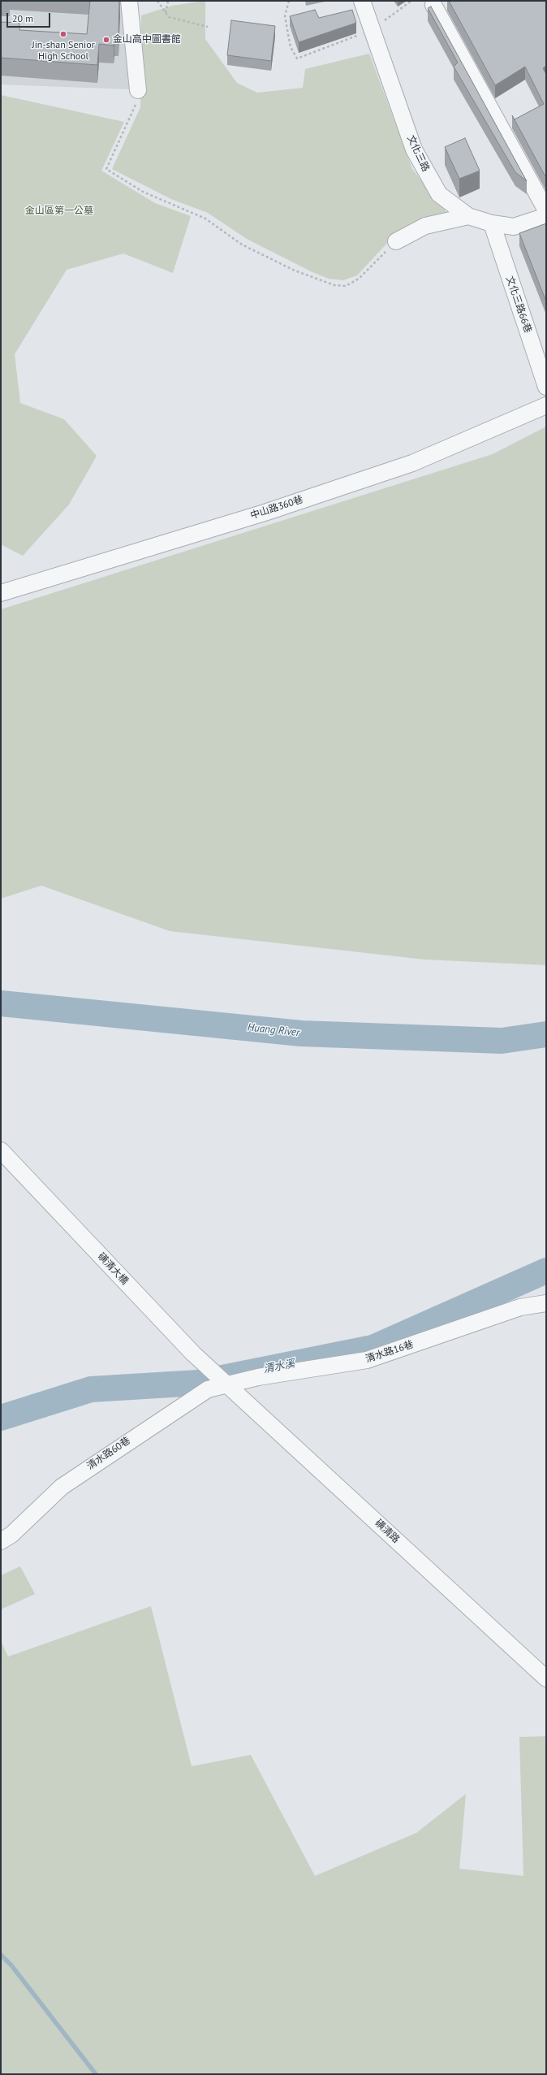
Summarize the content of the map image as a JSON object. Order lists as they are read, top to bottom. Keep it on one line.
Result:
{"streets":{"street":["文化三路","文化三路66巷","中山路360巷","磺清大橋","清水路16巷","清水路60巷","磺清路"]},"crossings":[["文化三路","文化三路66巷"],["磺清大橋","清水路16巷"],["磺清大橋","清水路60巷"],["磺清大橋","磺清路"],["清水路16巷","清水路60巷"],["清水路16巷","磺清路"],["清水路60巷","磺清路"]],"water":["Huang River","清水溪"],"parks":["金山區第一公墓"],"places":["Jin-shan Senior High School","金山高中圖書館"],"scale_bar":"20 m"}
